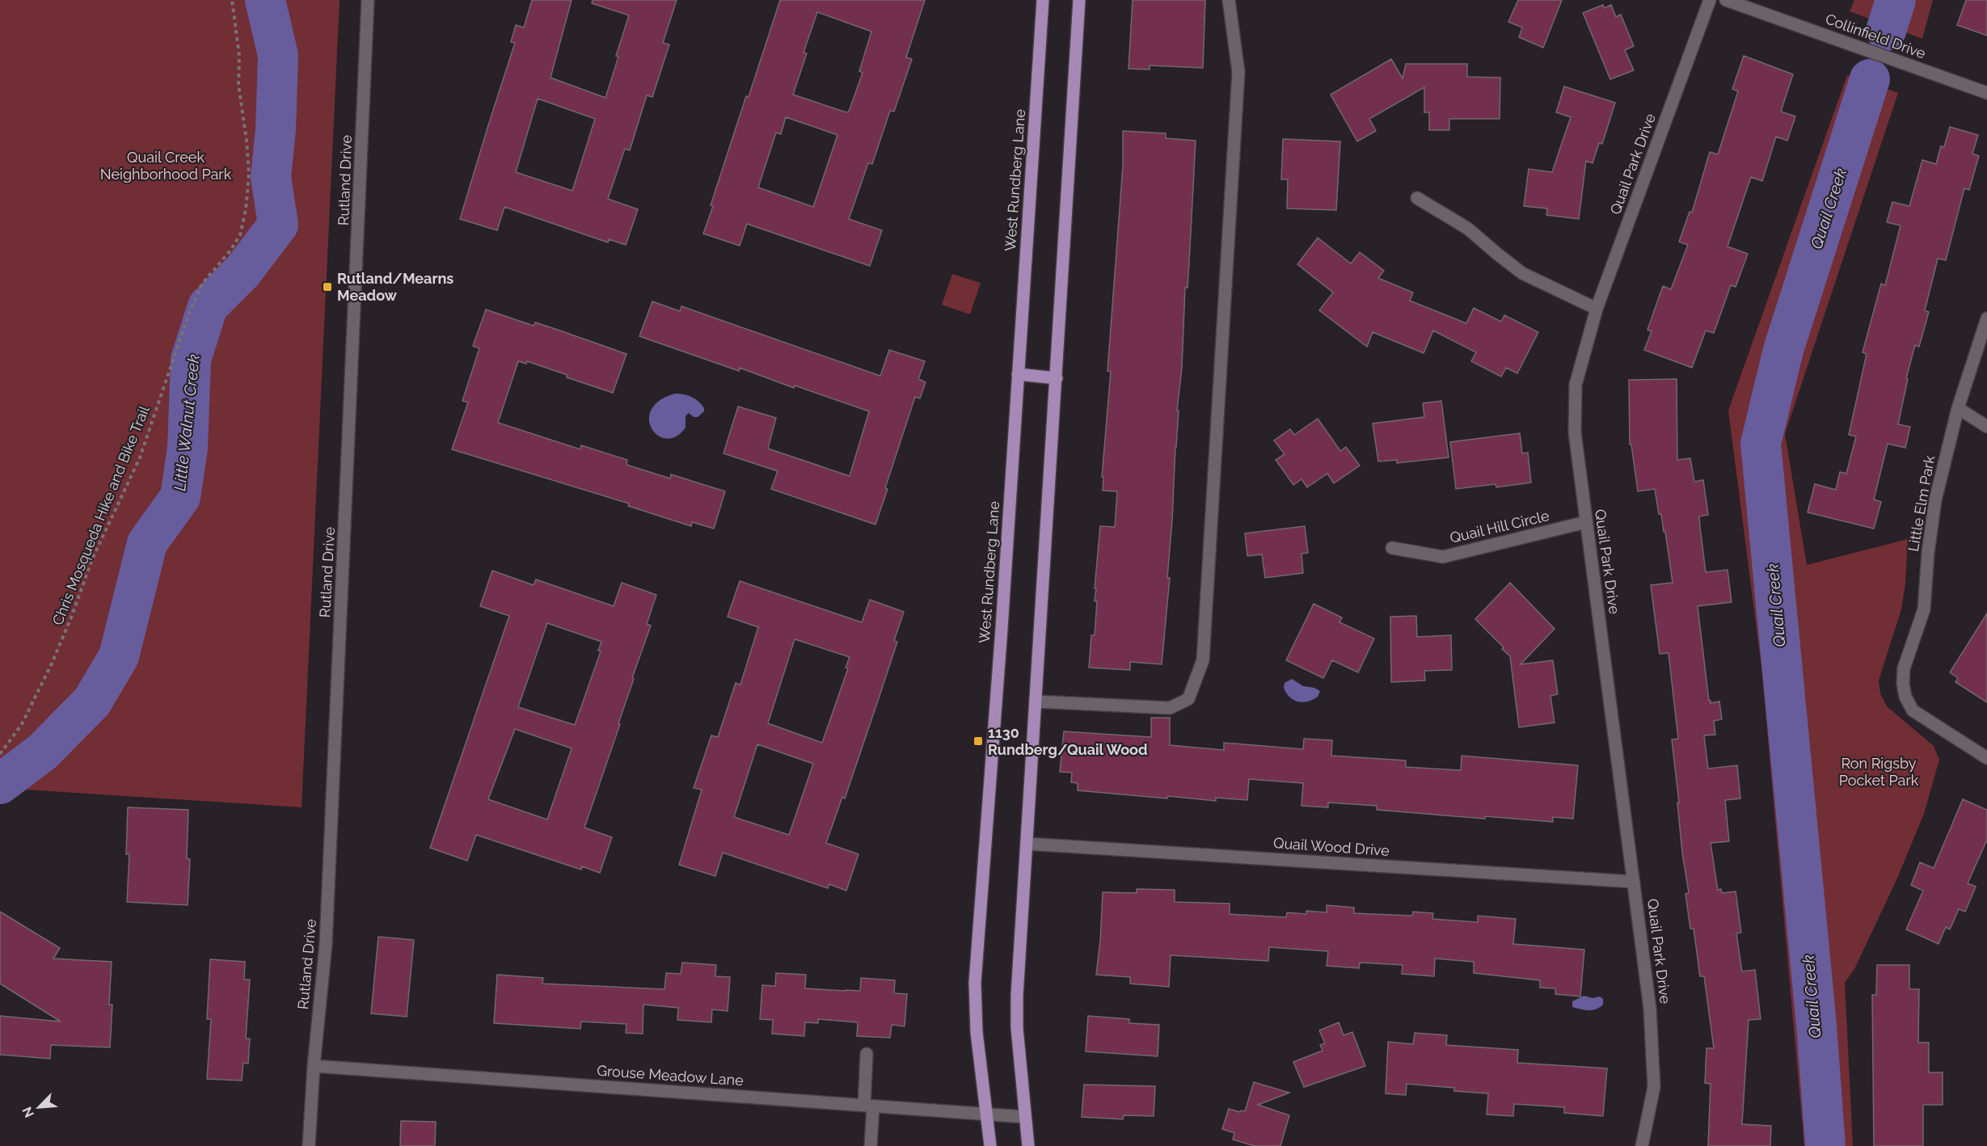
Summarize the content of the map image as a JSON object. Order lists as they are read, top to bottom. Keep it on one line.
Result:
{"streets":{"main road":["West Rundberg Lane"],"street":["Collinfield Drive","Quail Park Drive","Rutland Drive","Little Elm Park","Quail Hill Circle","Quail Wood Drive","Grouse Meadow Lane"],"path":["Chris Mosqueda Hike and Bike Trail"]},"crossings":[["Quail Park Drive","Quail Hill Circle"],["Quail Park Drive","Quail Wood Drive"],["Rutland Drive","Grouse Meadow Lane"],["West Rundberg Lane","Grouse Meadow Lane"]],"water":["Quail Creek","Little Walnut Creek"],"parks":["Quail Creek Neighborhood Park","Ron Rigsby Pocket Park"],"places":{"transit":["Rutland/Mearns Meadow","1130 Rundberg/Quail Wood"]},"north":"bottom left"}
